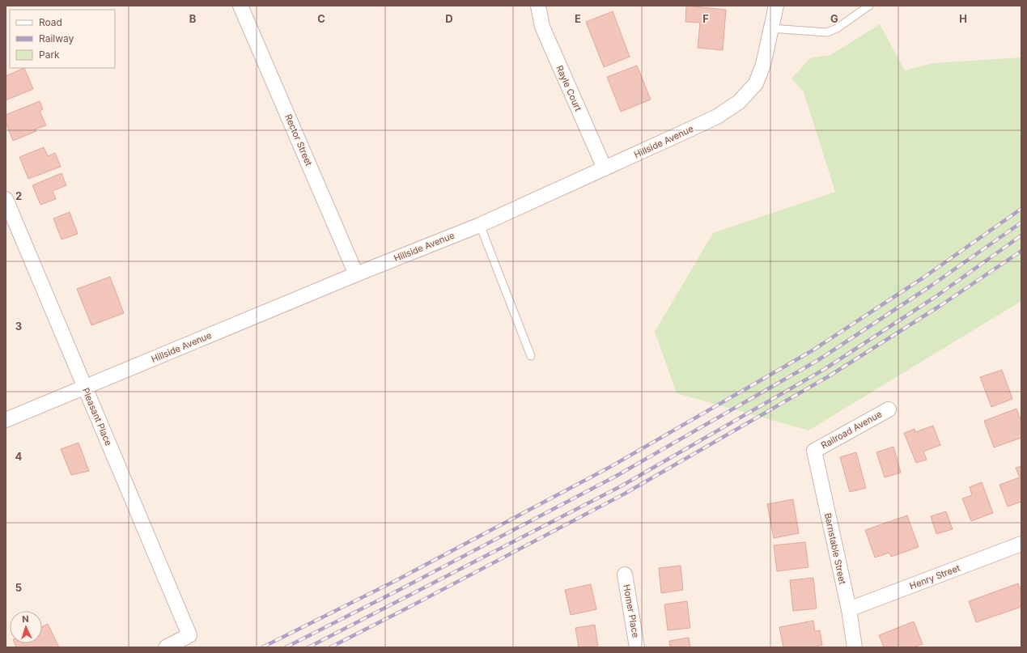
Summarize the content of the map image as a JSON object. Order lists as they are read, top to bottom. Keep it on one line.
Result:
{"streets":{"street":["Rayle Court","Rector Street","Hillside Avenue","Pleasant Place","Railroad Avenue","Barnstable Street","Henry Street","Homer Place"]},"crossings":[["Rayle Court","Hillside Avenue"],["Rector Street","Hillside Avenue"],["Hillside Avenue","Pleasant Place"],["Railroad Avenue","Barnstable Street"],["Barnstable Street","Henry Street"]],"legend":["Road","Railway","Park"],"north":"top","grid":{"columns":["B","C","D","E","F","G","H"],"rows":["2","3","4","5"]}}
